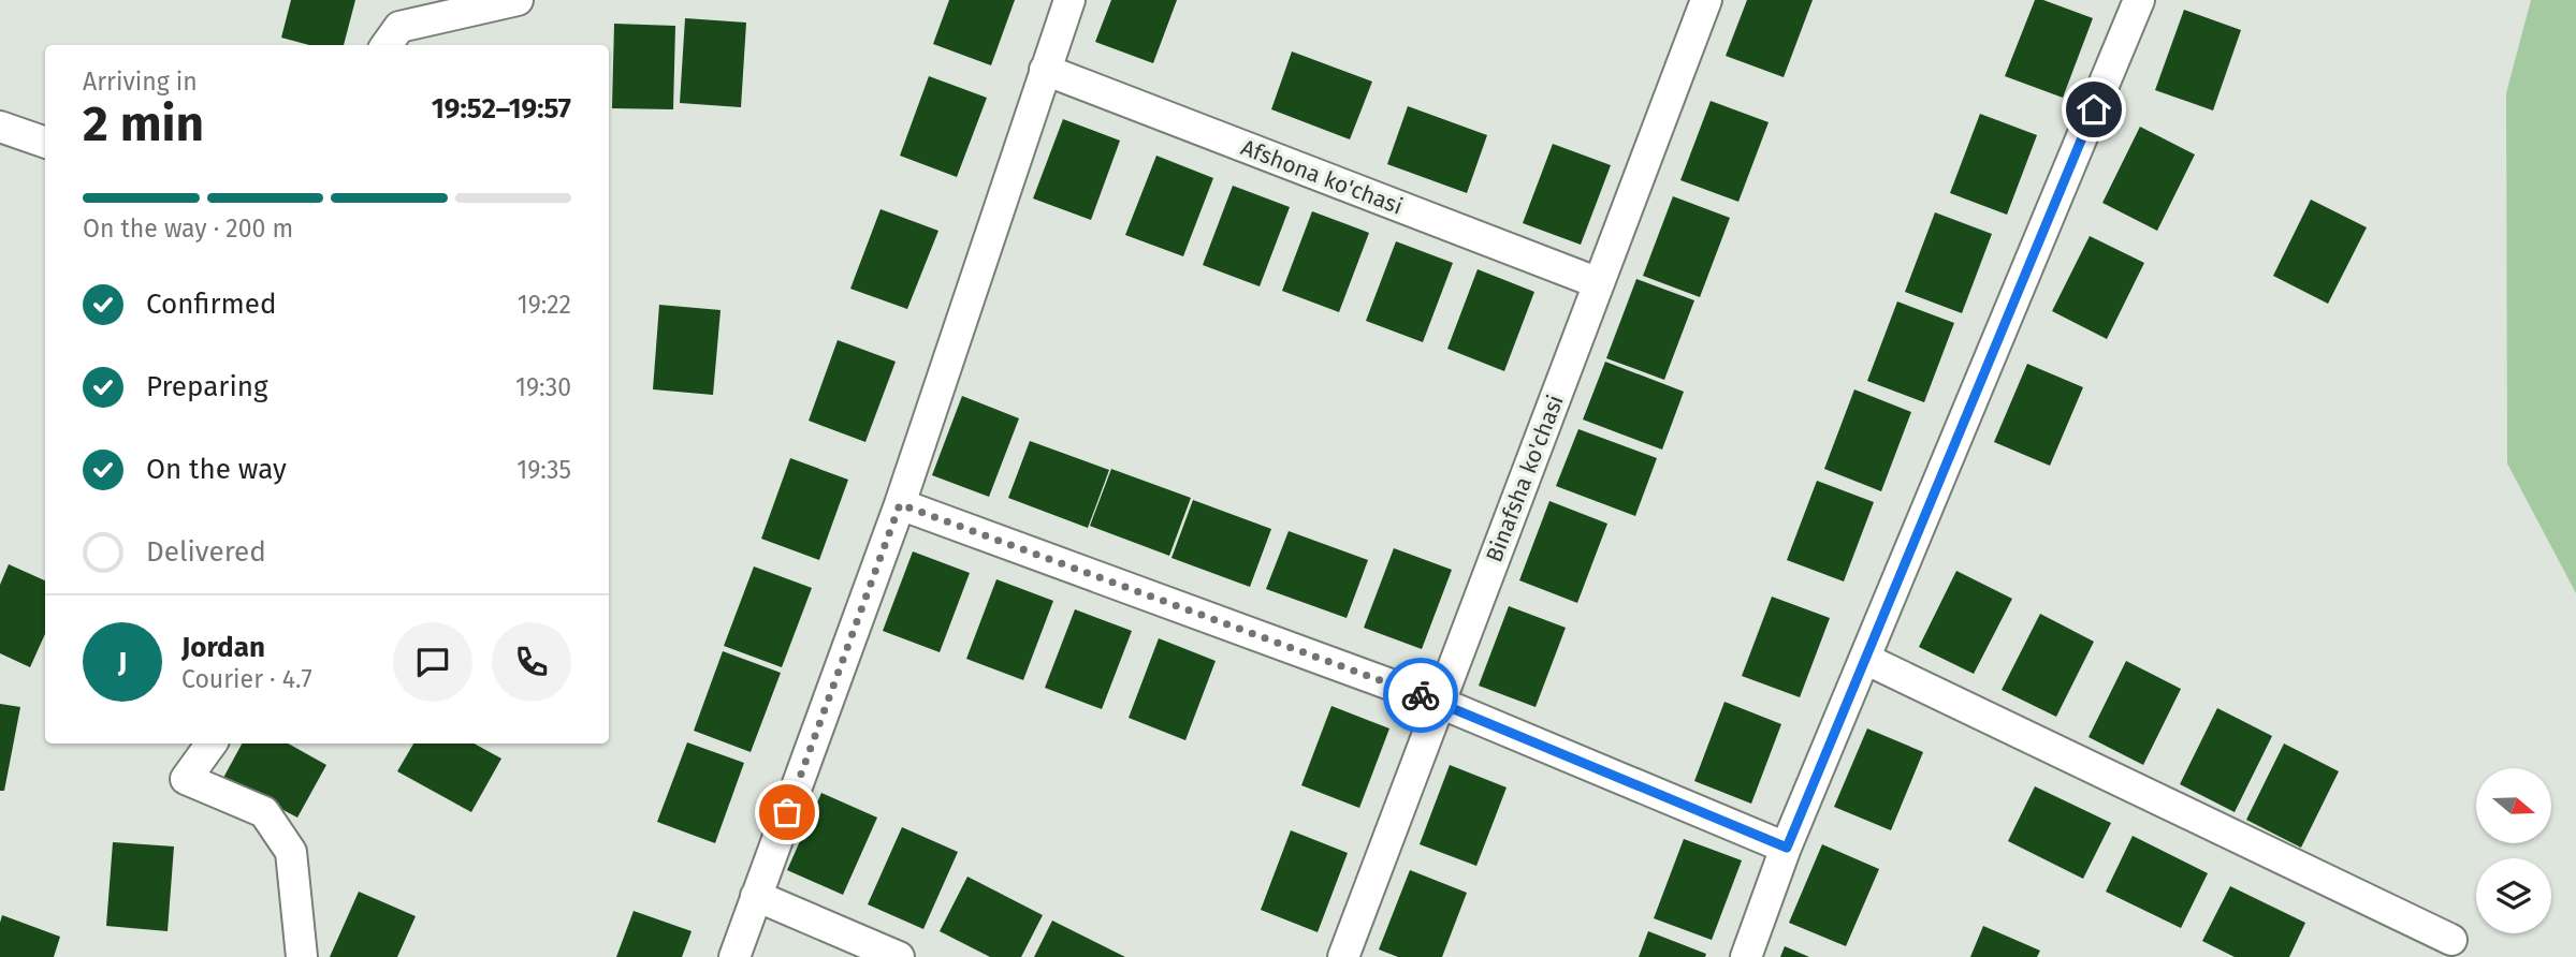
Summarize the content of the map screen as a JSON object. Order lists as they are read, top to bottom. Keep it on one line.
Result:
{"streets":{"street":["Afshona ko'chasi","Binafsha ko'chasi"]},"crossings":[["Afshona ko'chasi","Binafsha ko'chasi"]],"north":"right","page":{"heading":["2 min","Arriving in","19:52–19:57"],"panel":["Jordan","Courier · 4.7"],"bar":"On the way · 200 m","list":[["Confirmed","19:22"],["Preparing","19:30"],["On the way","19:35"],"Delivered"],"round":"J"}}
